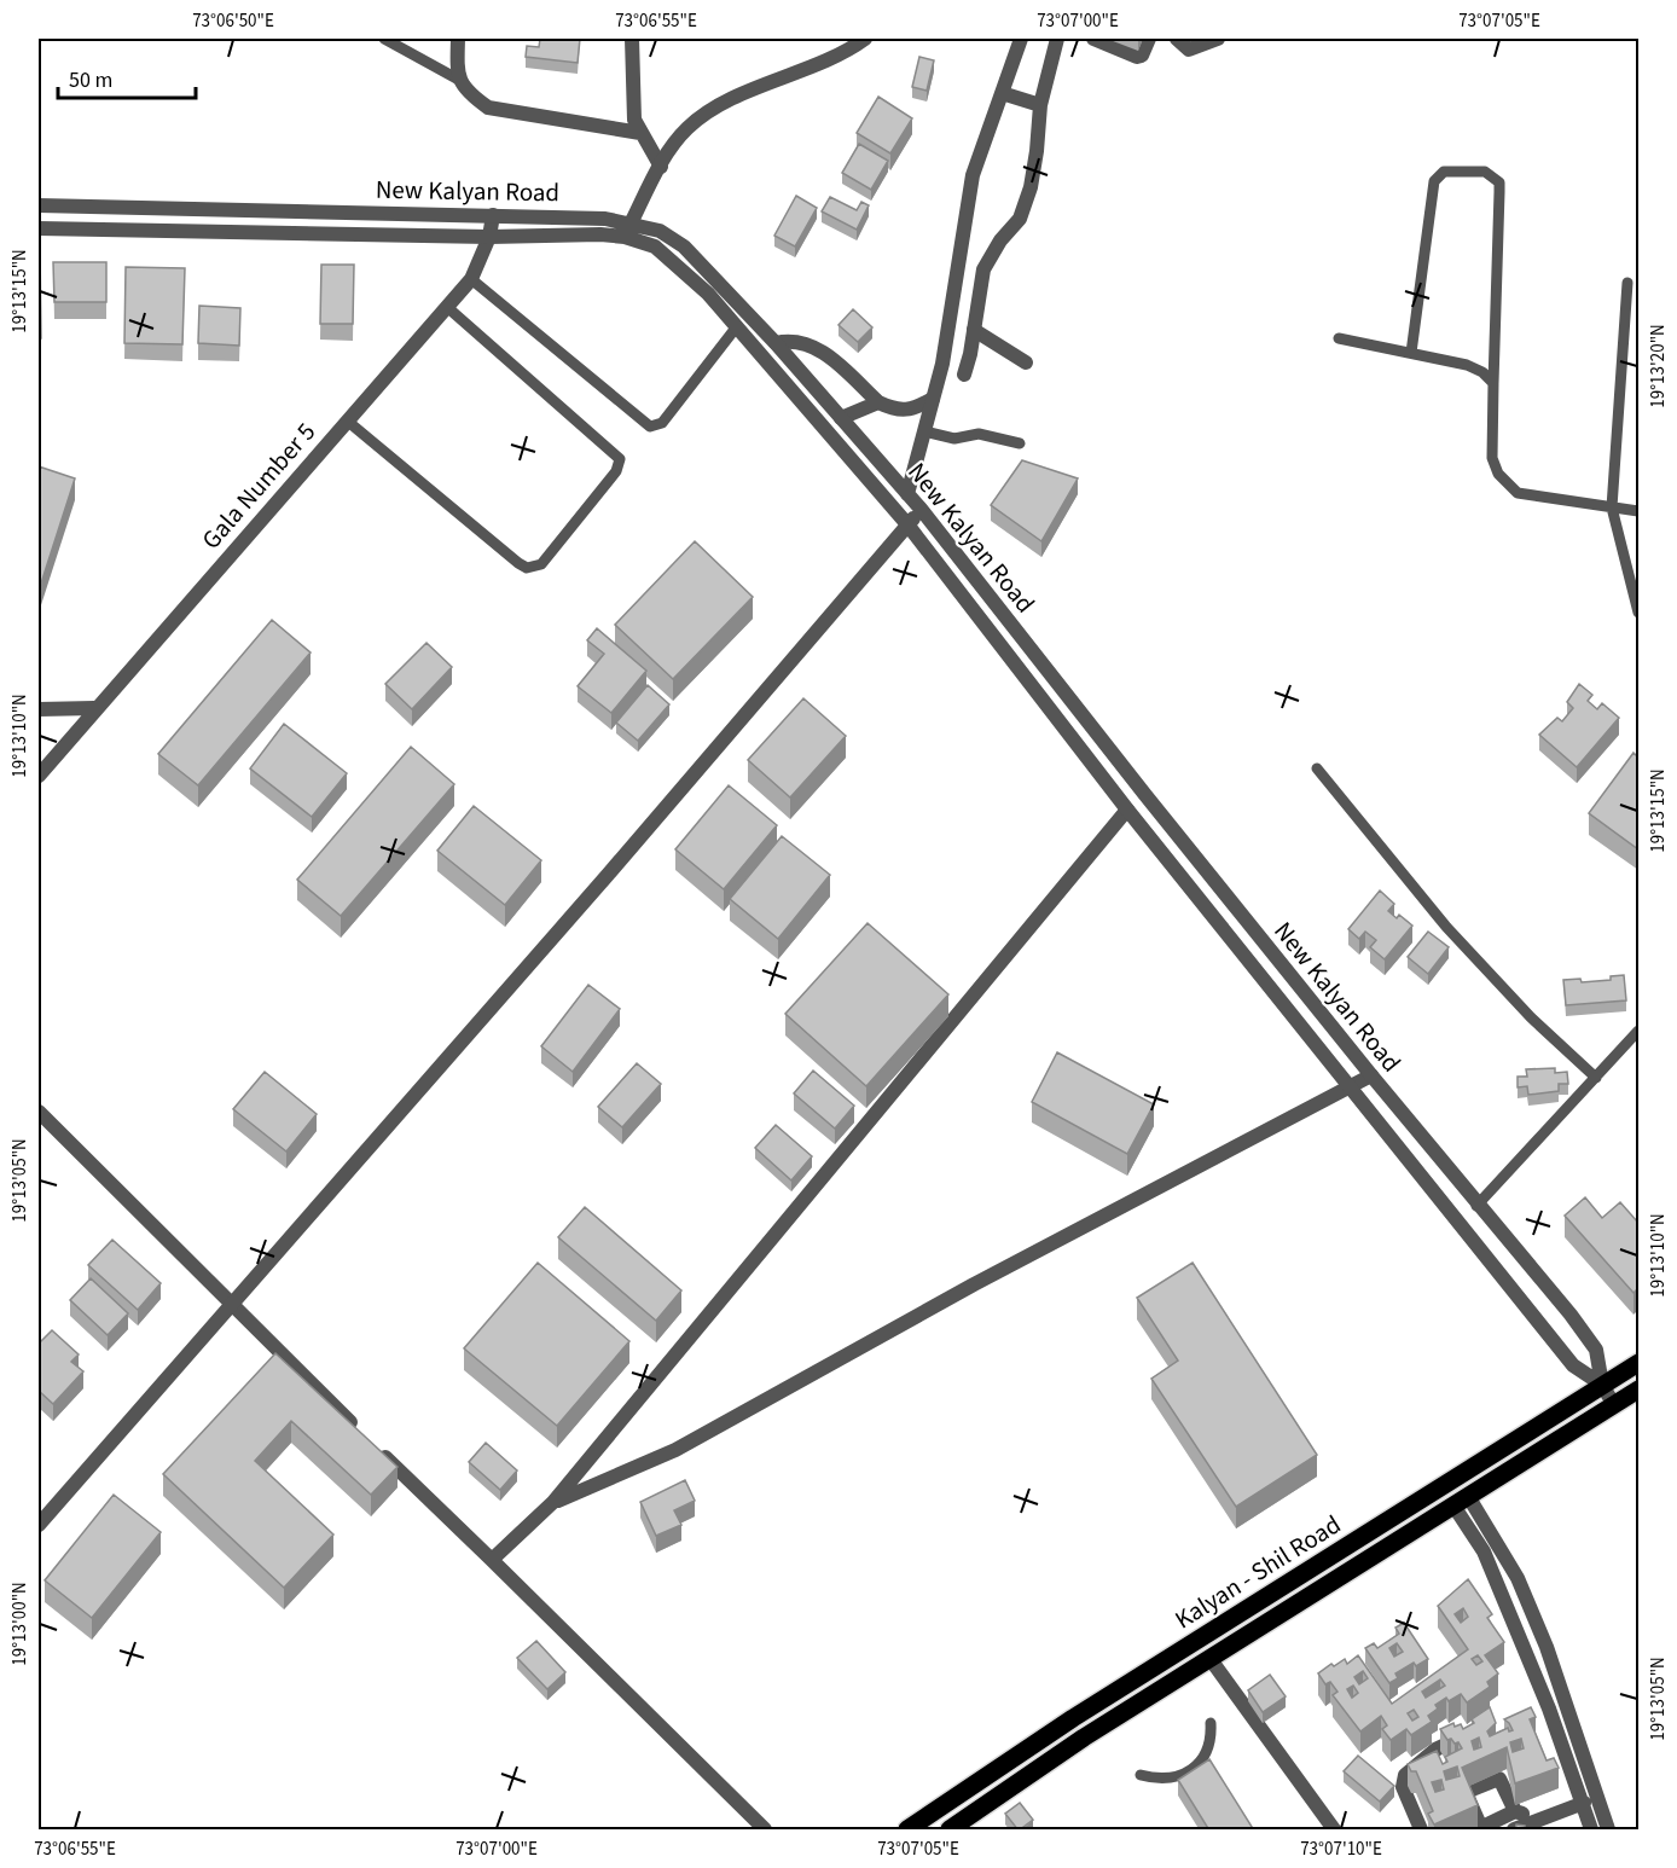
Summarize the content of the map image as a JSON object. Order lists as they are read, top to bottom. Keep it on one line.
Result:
{"streets":{"main road":["Kalyan - Shil Road"],"street":["New Kalyan Road","Gala Number 5"]},"crossings":[["New Kalyan Road","Gala Number 5"],["New Kalyan Road","Kalyan - Shil Road"]],"scale_bar":"50 m","coordinates":["73°06'50\"E","73°06'55\"E","73°07'00\"E","73°07'05\"E","19°13'15\"N","19°13'20\"N","19°13'10\"N","19°13'05\"N","19°13'00\"N","73°07'10\"E"]}
